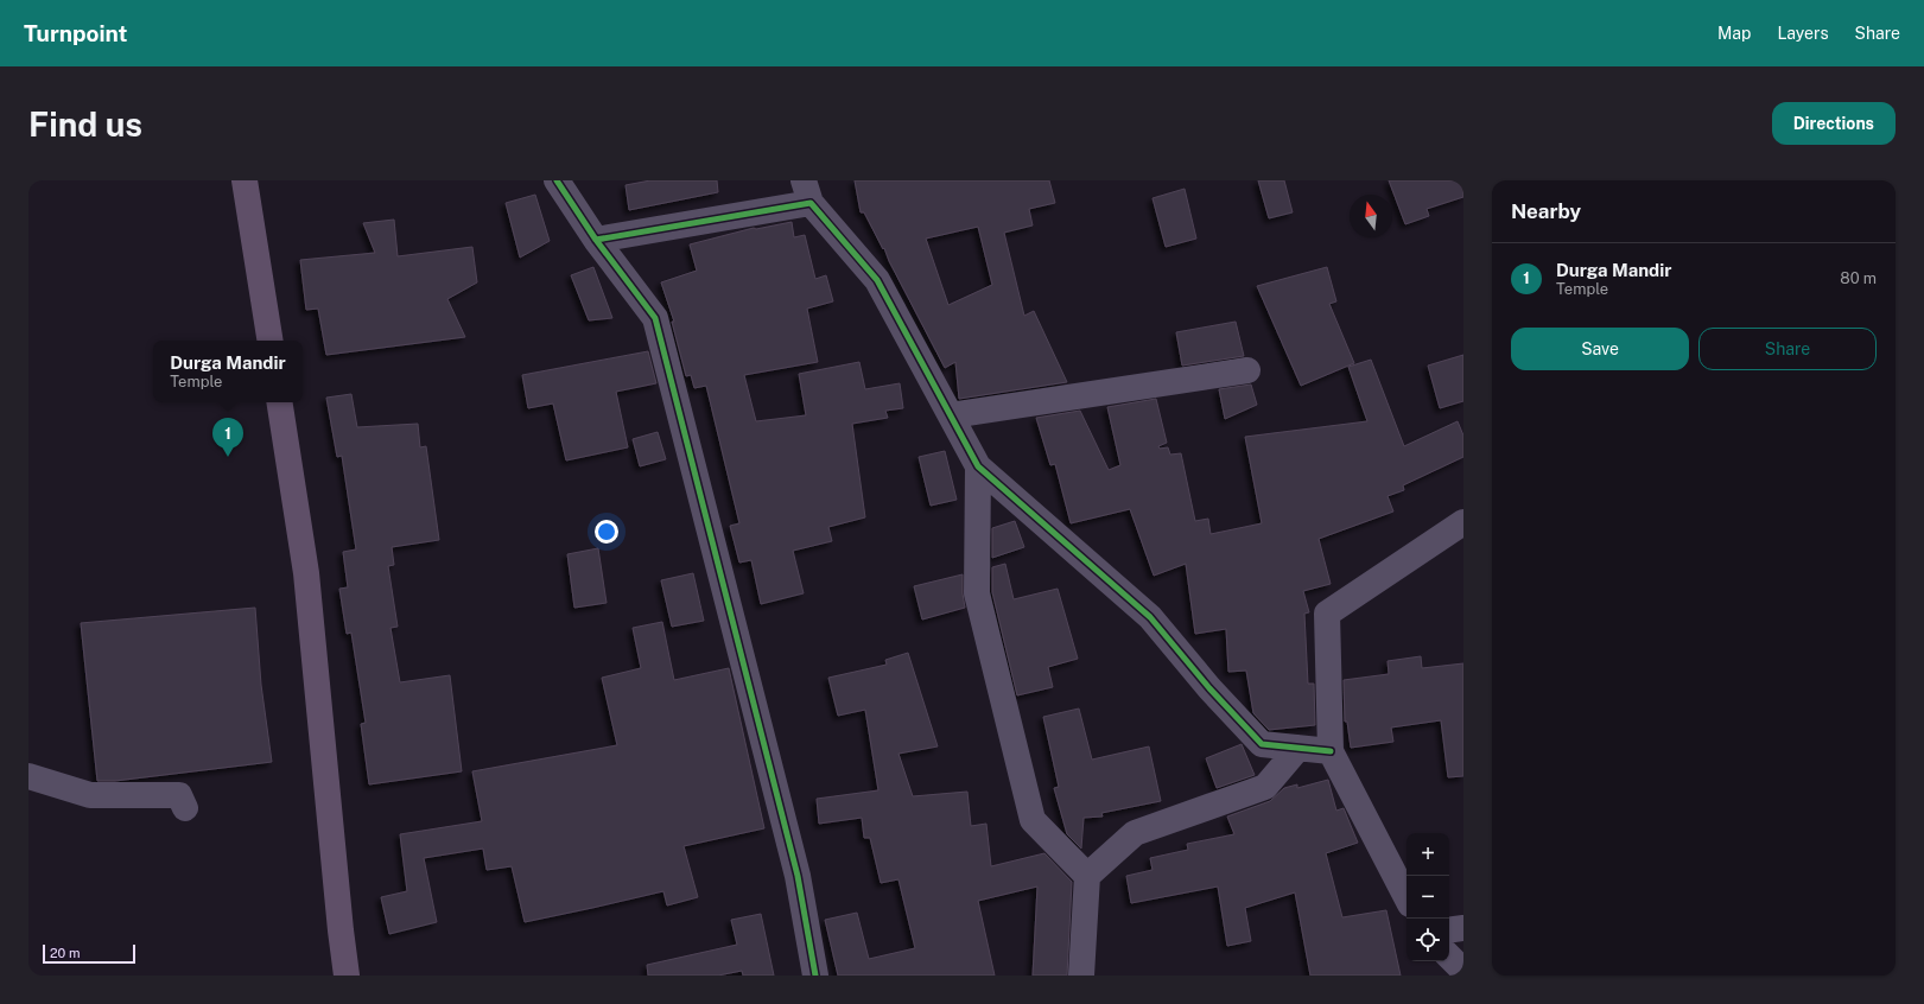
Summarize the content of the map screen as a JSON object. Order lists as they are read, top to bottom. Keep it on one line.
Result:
{"scale_bar":"20 m","north":"top","page":{"header":"Turnpoint","nav":["Map","Layers","Share"],"buttons":["Directions",["Save","Share"]],"title":"Find us","heading":"Nearby","list":[{"mark":"1","name":"Durga Mandir","note":"Temple","value":"80 m"}],"popup":["Durga Mandir","Temple"],"pins":"1","map_buttons":["+","−"],"scale":"20 m"}}
